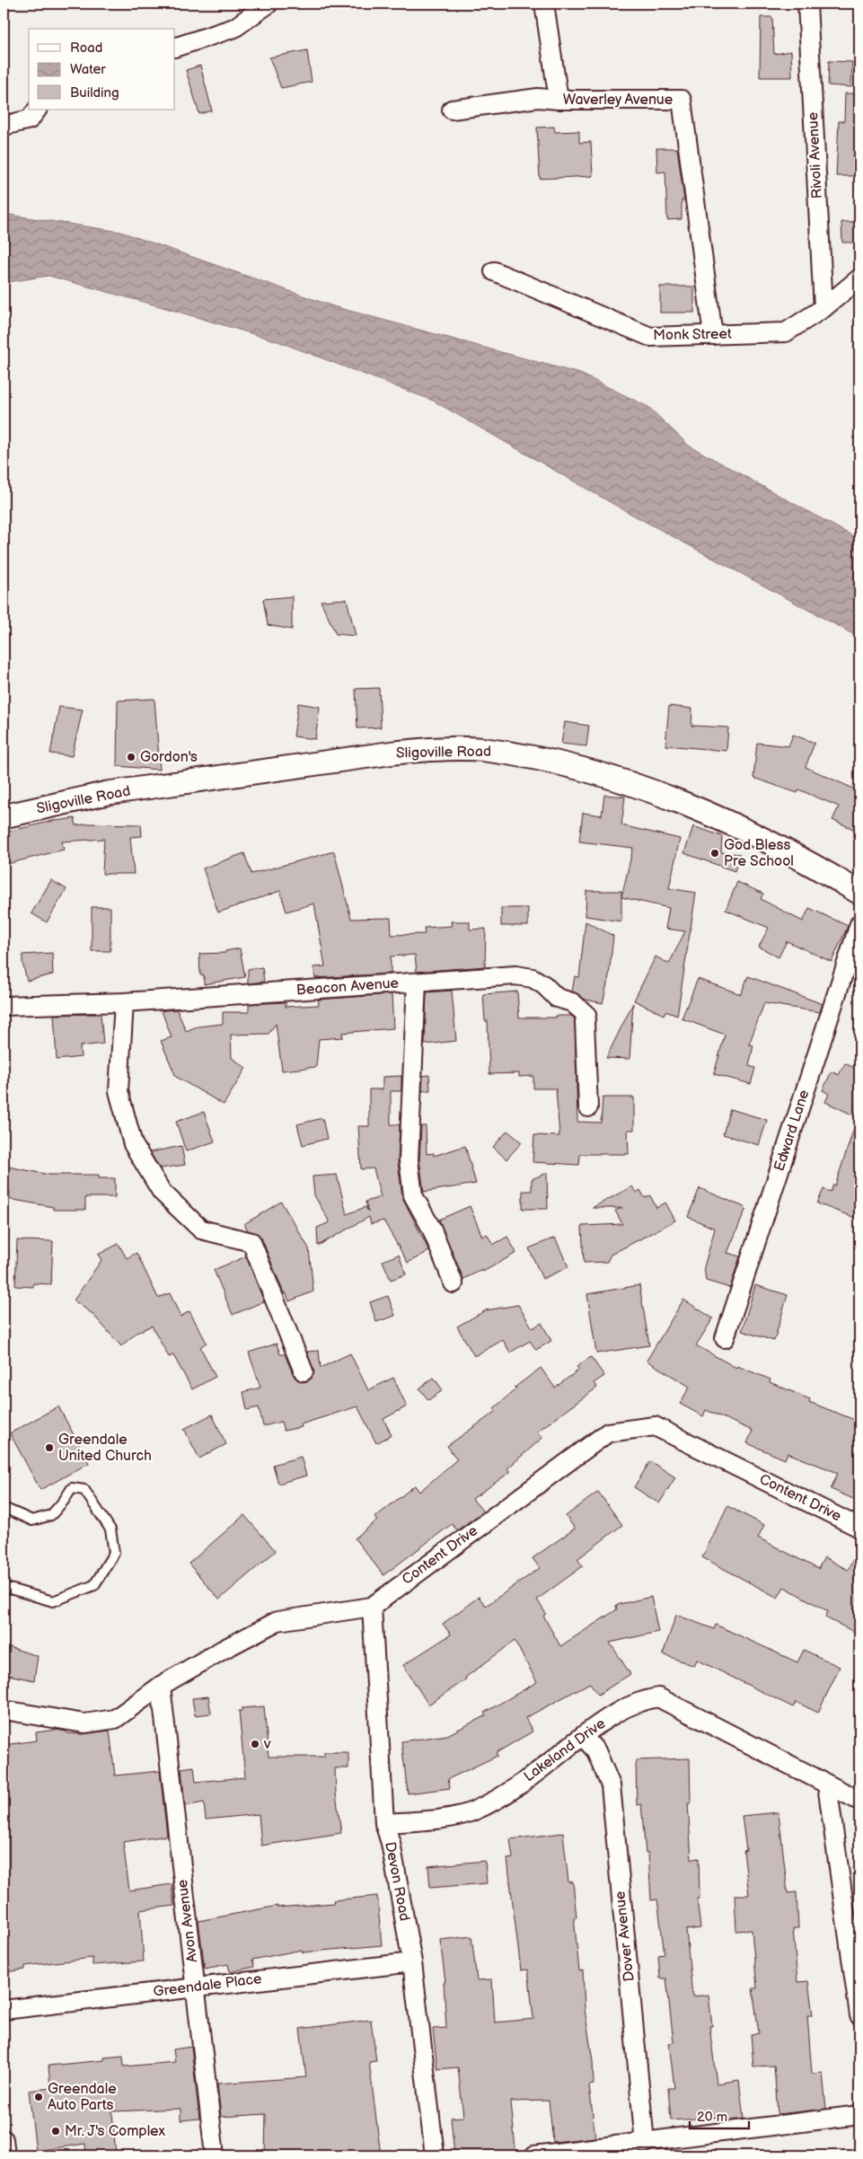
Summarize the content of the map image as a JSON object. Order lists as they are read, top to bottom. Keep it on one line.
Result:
{"streets":{"street":["Waverley Avenue","Rivoli Avenue","Monk Street","Sligoville Road","Beacon Avenue","Edward Lane","Content Drive","Lakeland Drive","Devon Road","Avon Avenue","Dover Avenue","Greendale Place"]},"crossings":[["Waverley Avenue","Monk Street"],["Rivoli Avenue","Monk Street"],["Content Drive","Devon Road"],["Content Drive","Avon Avenue"],["Lakeland Drive","Devon Road"],["Lakeland Drive","Dover Avenue"],["Devon Road","Greendale Place"],["Avon Avenue","Greendale Place"]],"places":["Gordon's","God Bless Pre School","Greendale United Church","v","Greendale Auto Parts","Mr. J's Complex"],"legend":["Road","Water","Building"],"scale_bar":"20 m"}
